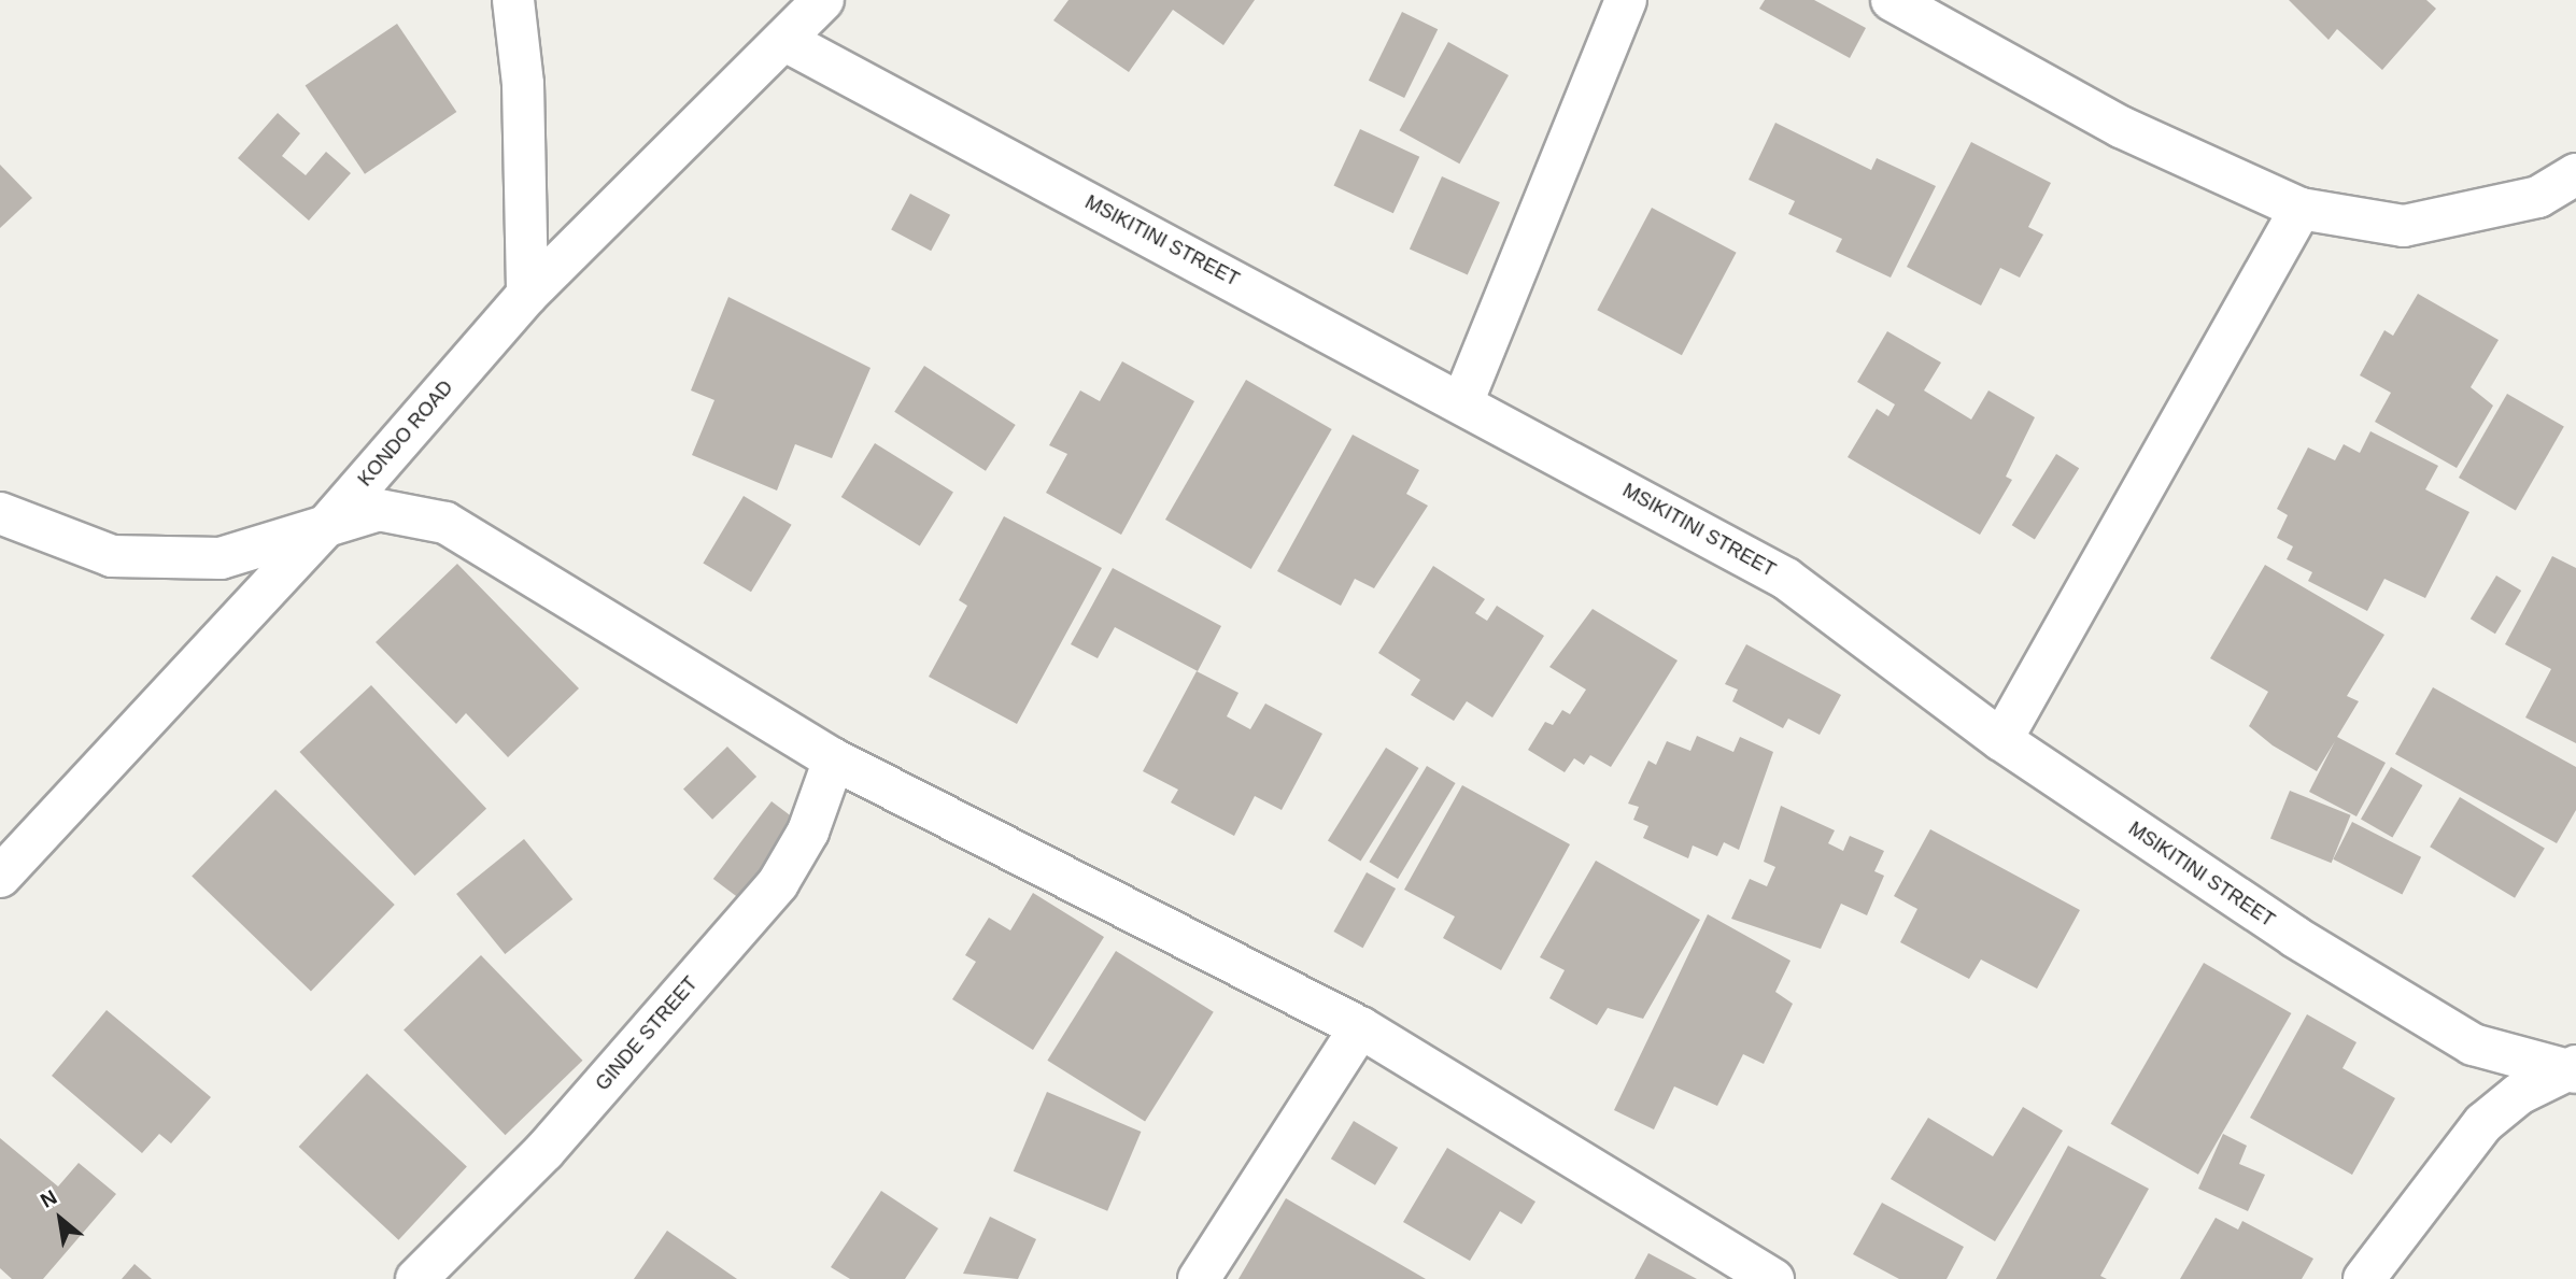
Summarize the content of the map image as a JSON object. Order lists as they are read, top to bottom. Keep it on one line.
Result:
{"streets":{"street":["MSIKITINI STREET","KONDO ROAD","GINDE STREET"]},"crossings":[["MSIKITINI STREET","KONDO ROAD"]],"north":"top left"}
